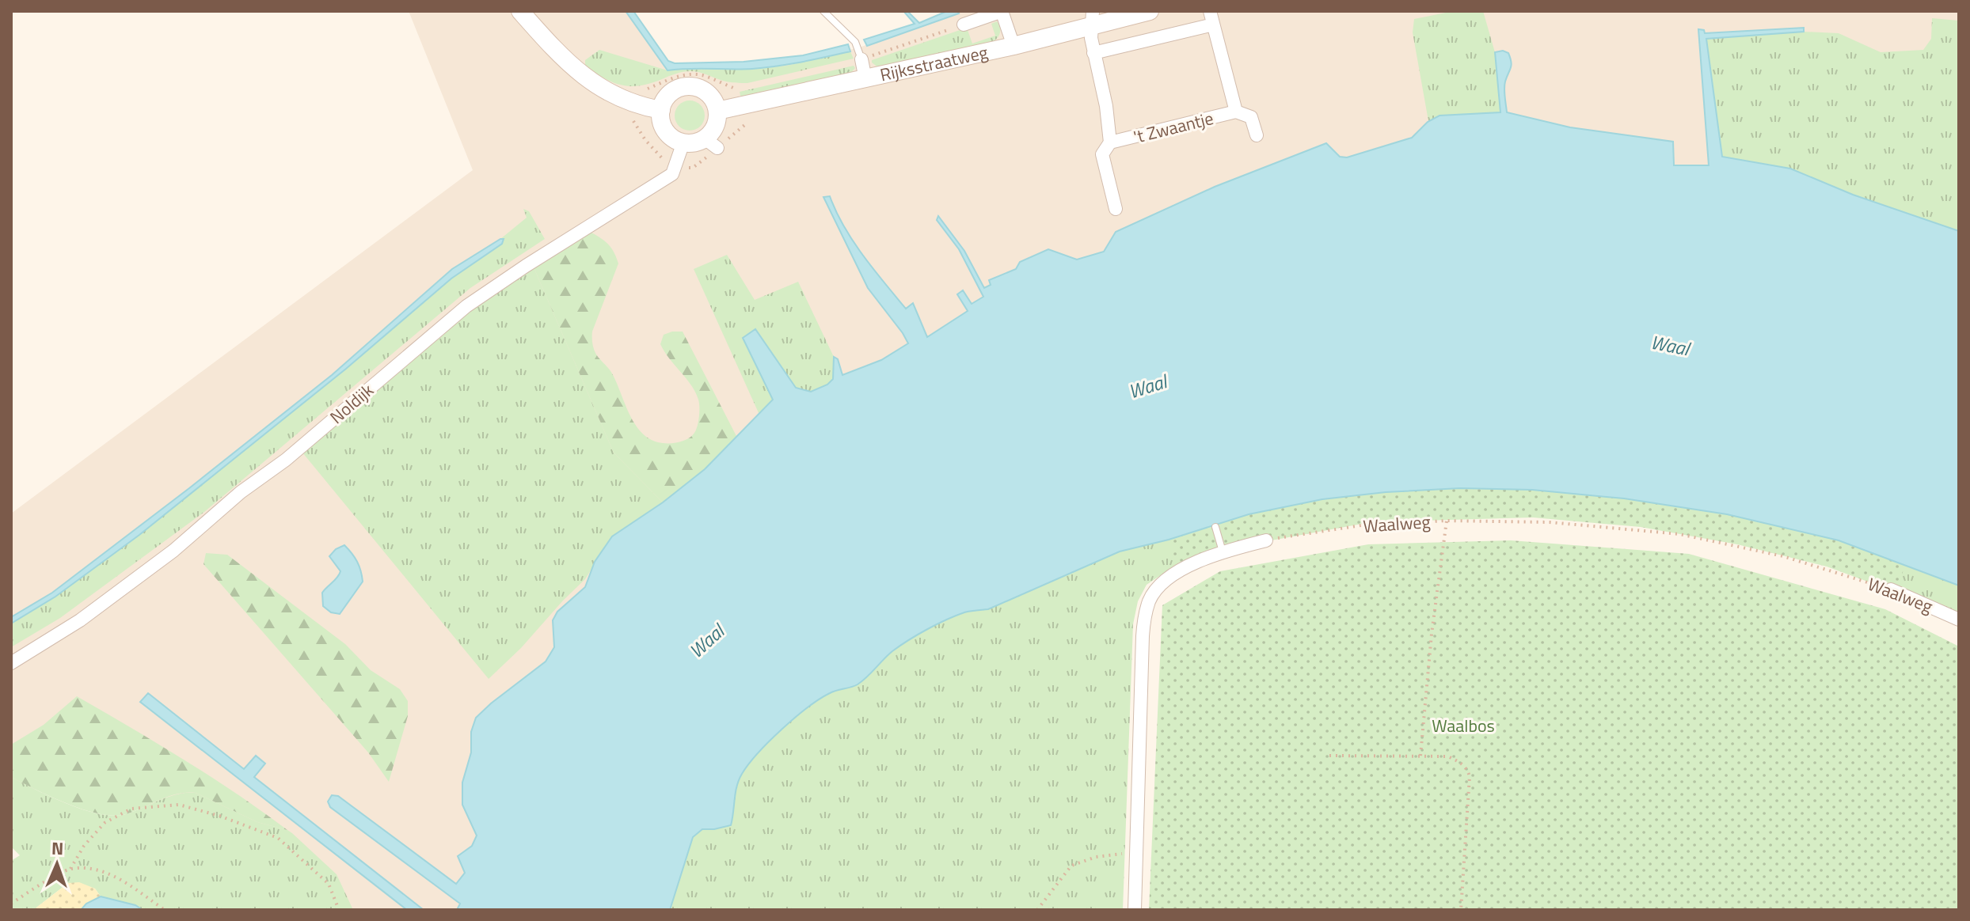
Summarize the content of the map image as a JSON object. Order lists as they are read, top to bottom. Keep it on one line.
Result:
{"streets":{"street":["Rijksstraatweg","'t Zwaantje","Noldijk","Waalweg"]},"crossings":[["Rijksstraatweg","'t Zwaantje"]],"water":["Waal"],"parks":["Waalbos"],"north":"top"}
